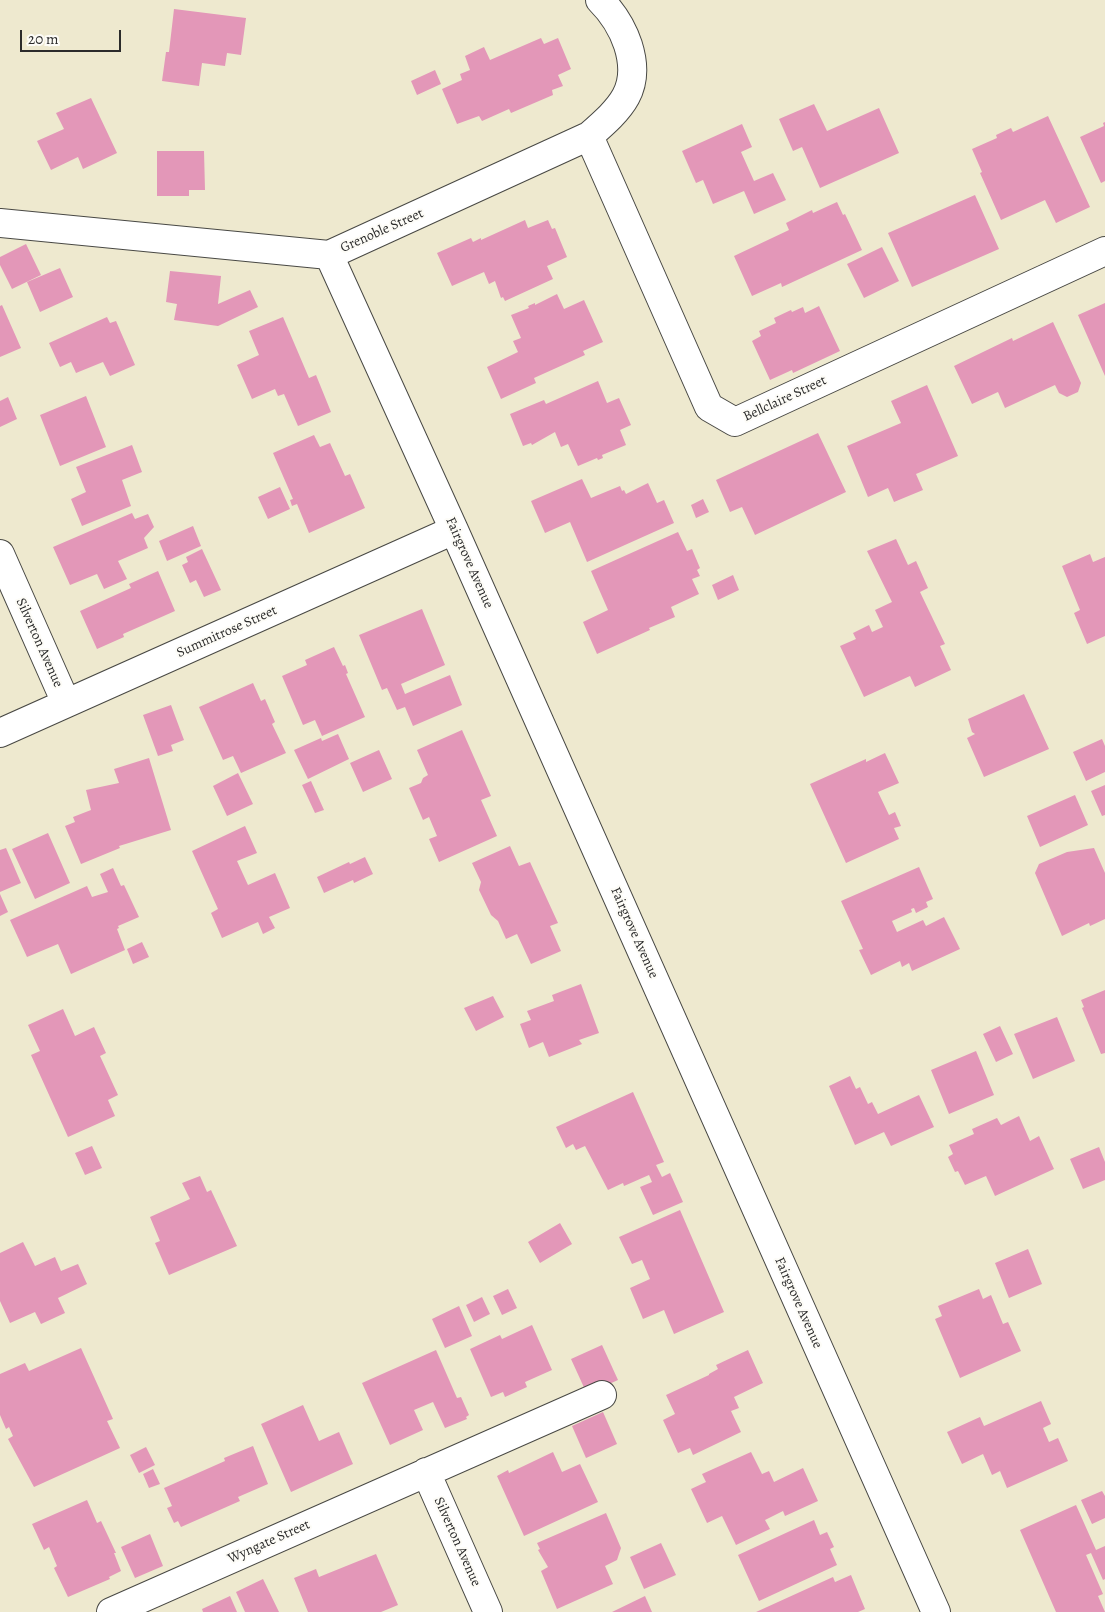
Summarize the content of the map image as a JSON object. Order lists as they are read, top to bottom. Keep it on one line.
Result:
{"streets":{"street":["Grenoble Street","Bellclaire Street","Fairgrove Avenue","Summitrose Street","Silverton Avenue","Wyngate Street"]},"crossings":[["Grenoble Street","Bellclaire Street"],["Grenoble Street","Fairgrove Avenue"],["Fairgrove Avenue","Summitrose Street"],["Summitrose Street","Silverton Avenue"],["Silverton Avenue","Wyngate Street"]],"scale_bar":"20 m"}
